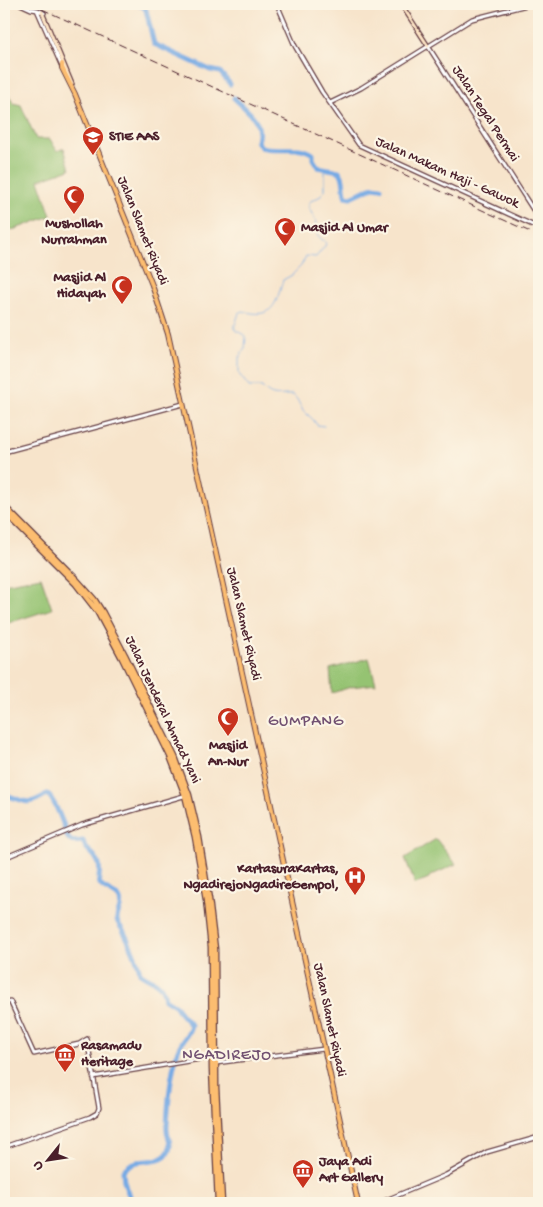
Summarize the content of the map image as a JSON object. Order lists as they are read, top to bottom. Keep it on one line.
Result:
{"streets":{"highway":["Jalan Jenderal Ahmad Yani"],"main road":["Jalan Slamet Riyadi"],"street":["Jalan Tegal Permai","Jalan Makam Haji - Gawok"]},"districts":["GUMPANG","NGADIREJO"],"places":{"school or university":["STIE AAS"],"mosque":["Mushollah Nurrahman","Masjid Al Umar","Masjid Al Hidayah","Masjid An-Nur"],"hospital":["KartasuraKartas, NgadirejoNgadireGempol,"],"museum":["Rasamadu Heritage","Jaya Adi Art Gallery"]},"north":"bottom left"}
